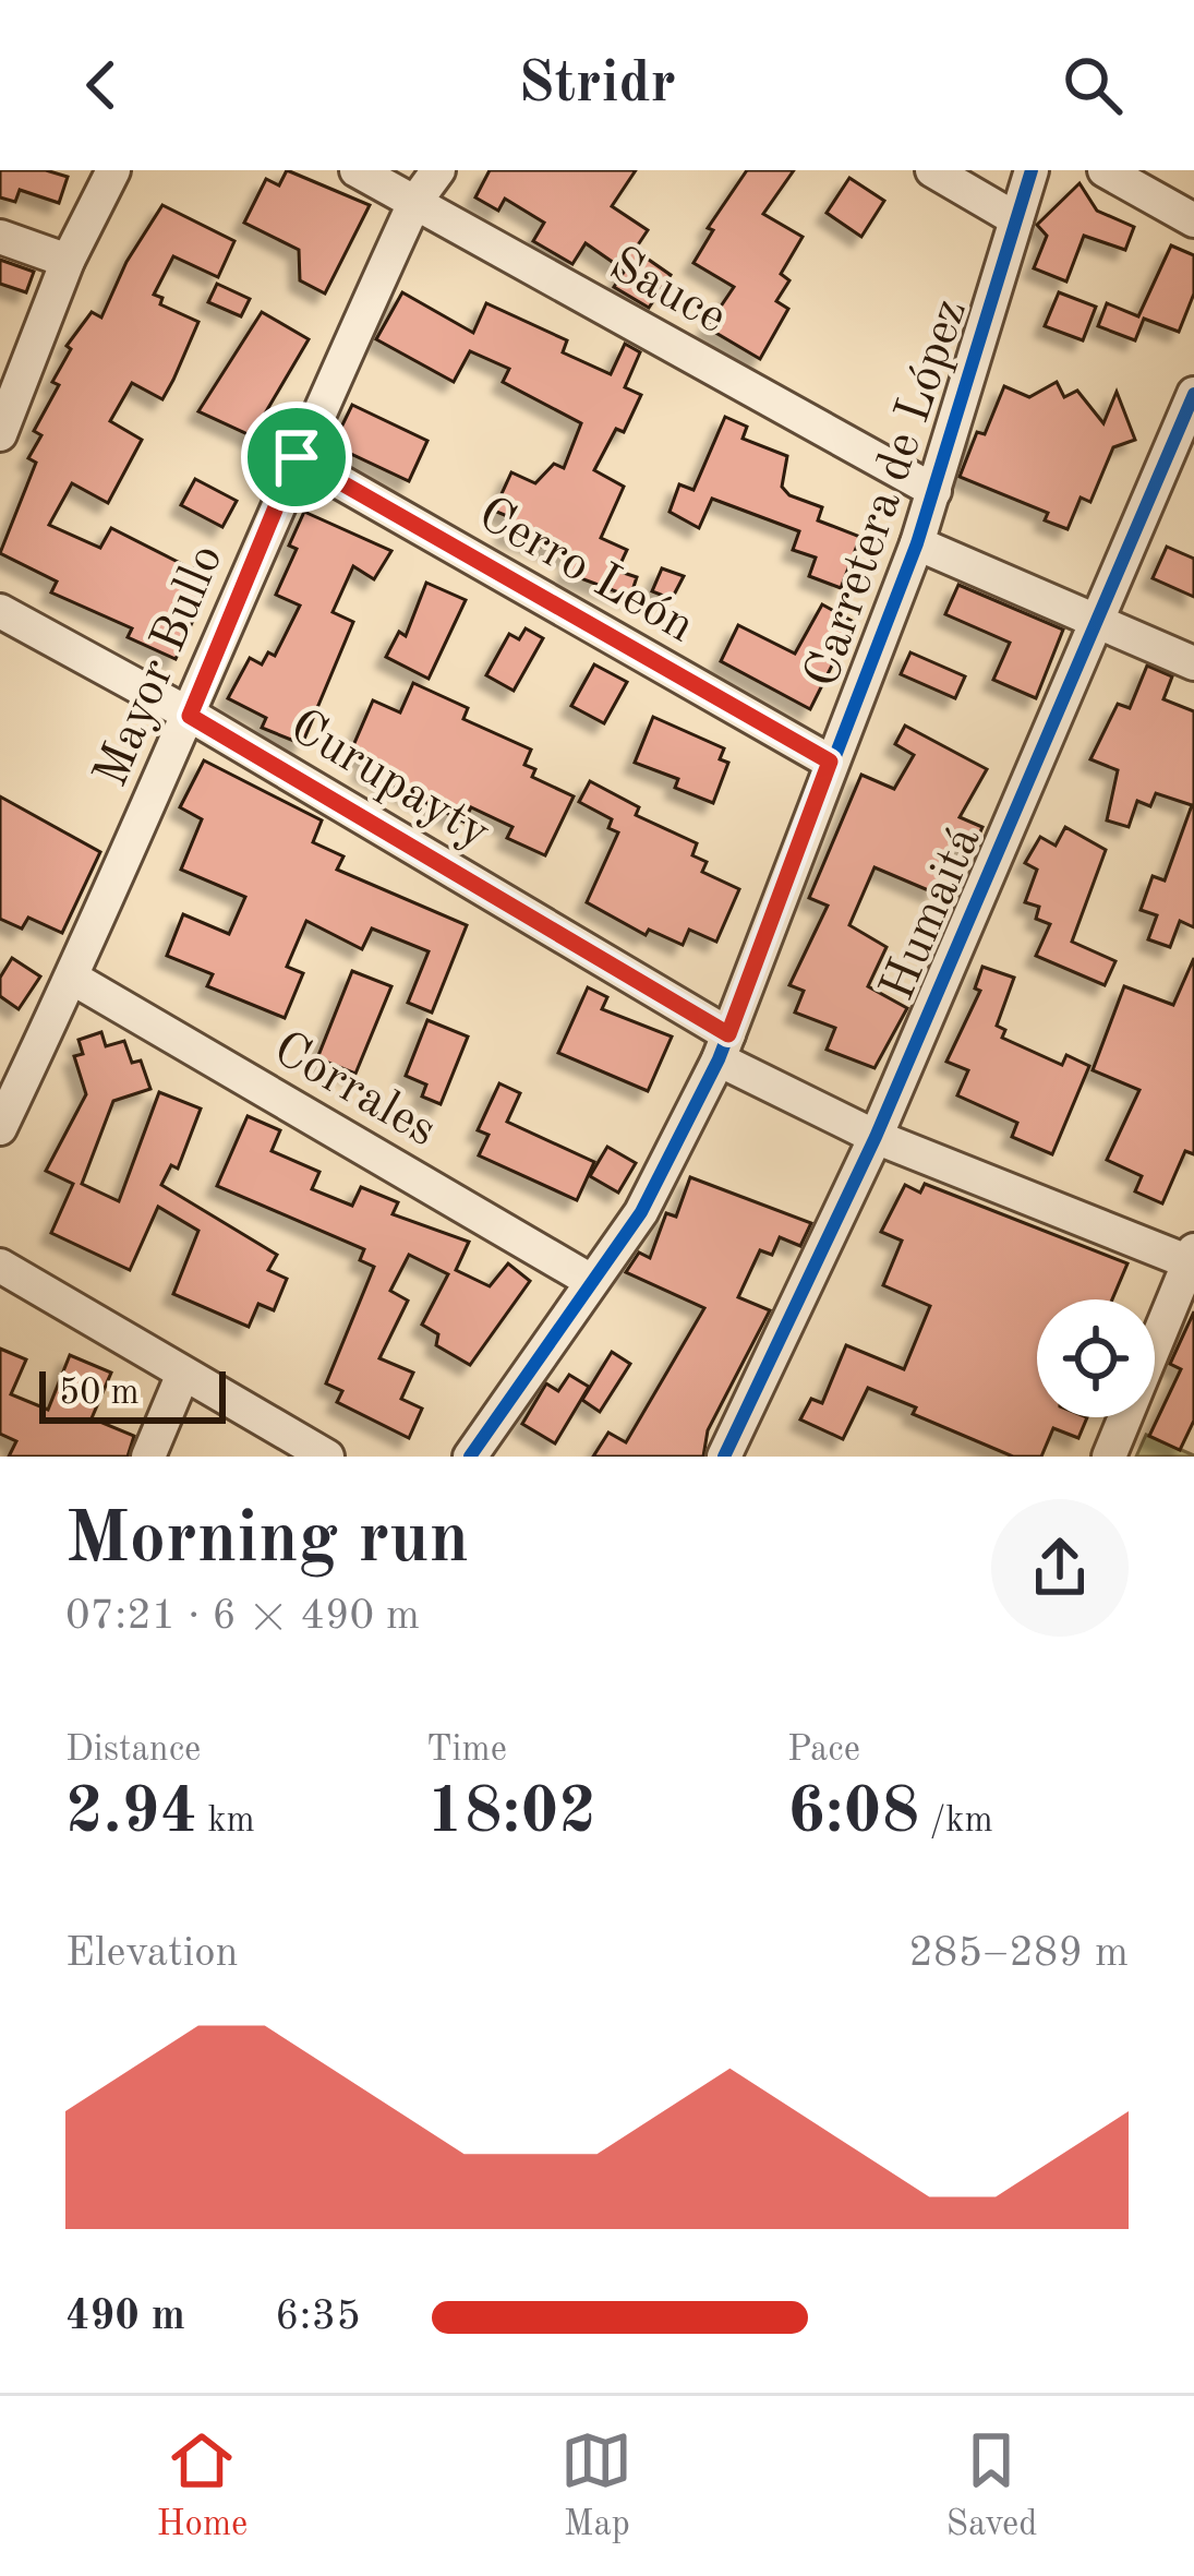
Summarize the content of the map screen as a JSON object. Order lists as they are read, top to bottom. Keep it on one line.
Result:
{"streets":{"street":["Sauce","Carretera de López","Cerro León","Mayor Bullo","Curupayty","Humaitá","Corrales"]},"crossings":[["Sauce","Carretera de López"],["Sauce","Mayor Bullo"],["Carretera de López","Cerro León"],["Carretera de López","Curupayty"],["Carretera de López","Corrales"],["Cerro León","Mayor Bullo"],["Mayor Bullo","Curupayty"],["Mayor Bullo","Corrales"],["Curupayty","Humaitá"]],"scale_bar":"50 m","page":{"header":"Stridr","scale":"50 m","heading":["Morning run","07:21 · 6 × 490 m"],"stats":[["Distance","2.94 km"],["Time","18:02"],["Pace","6:08 /km"]],"chart":["Elevation","285–289 m"],"list":[{"name":"490 m","note":"6:35"}],"tabs":["Home","Map","Saved"]}}
